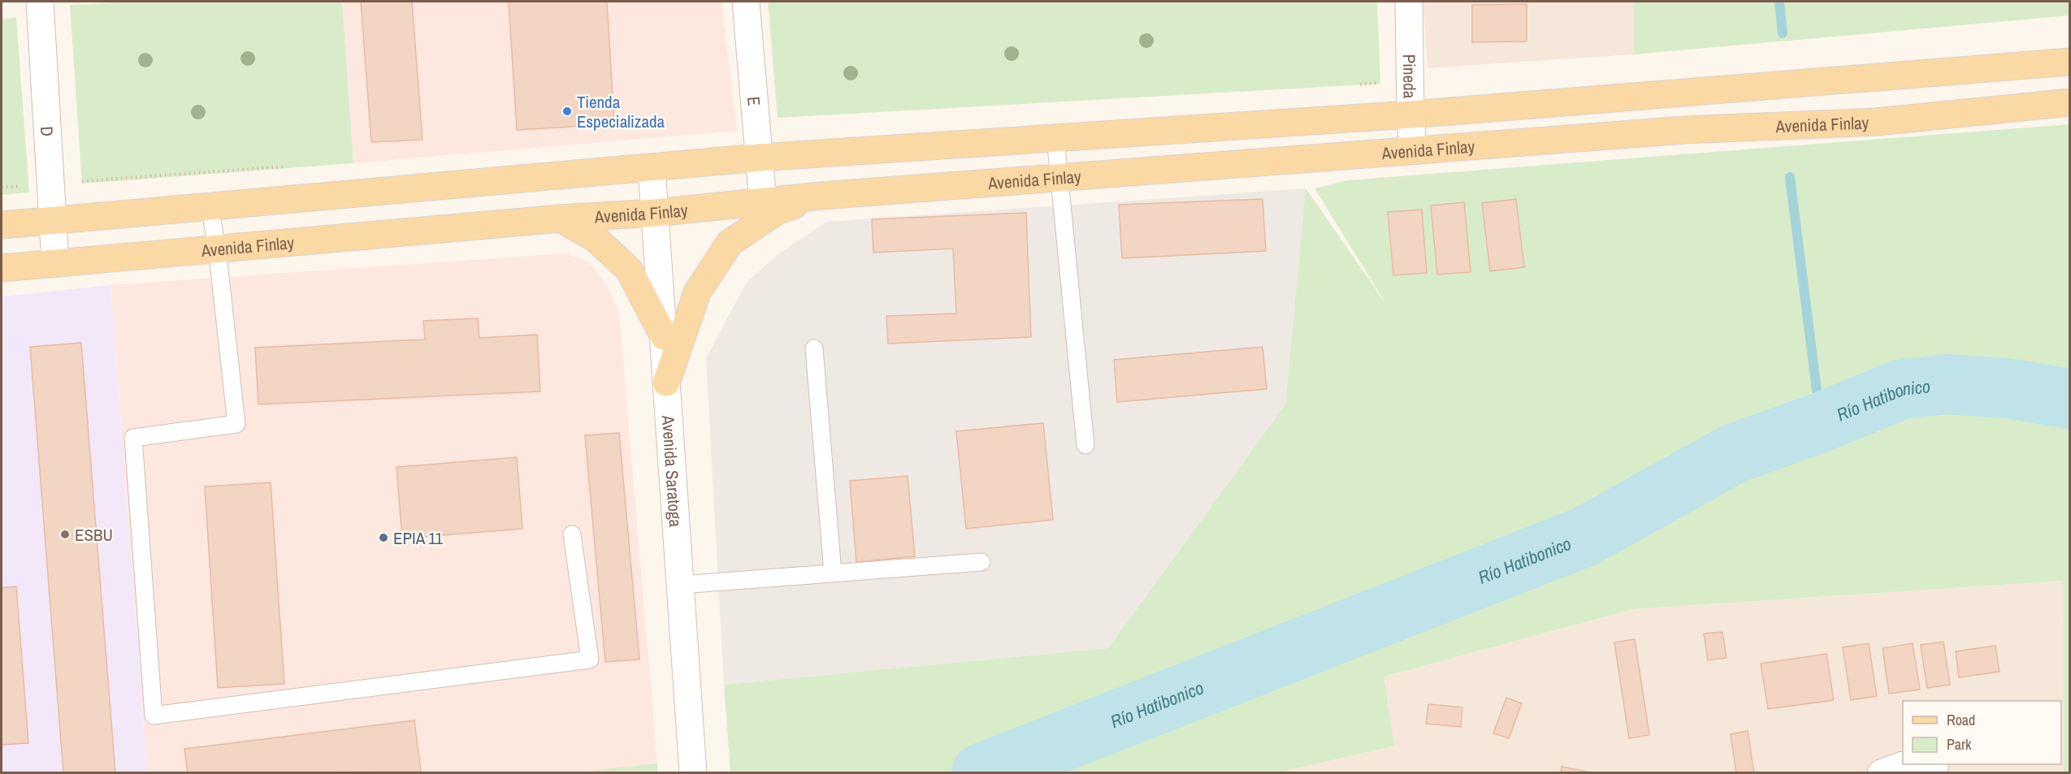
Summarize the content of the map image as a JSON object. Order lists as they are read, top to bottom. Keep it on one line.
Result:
{"streets":{"main road":["Avenida Finlay"],"street":["Pineda","E","D","Avenida Saratoga"]},"crossings":[["Pineda","Avenida Finlay"],["E","Avenida Finlay"],["Avenida Finlay","D"],["Avenida Finlay","Avenida Saratoga"]],"water":["Río Hatibonico"],"places":["Tienda Especializada","ESBU","EPIA 11"],"legend":["Road","Park"]}
